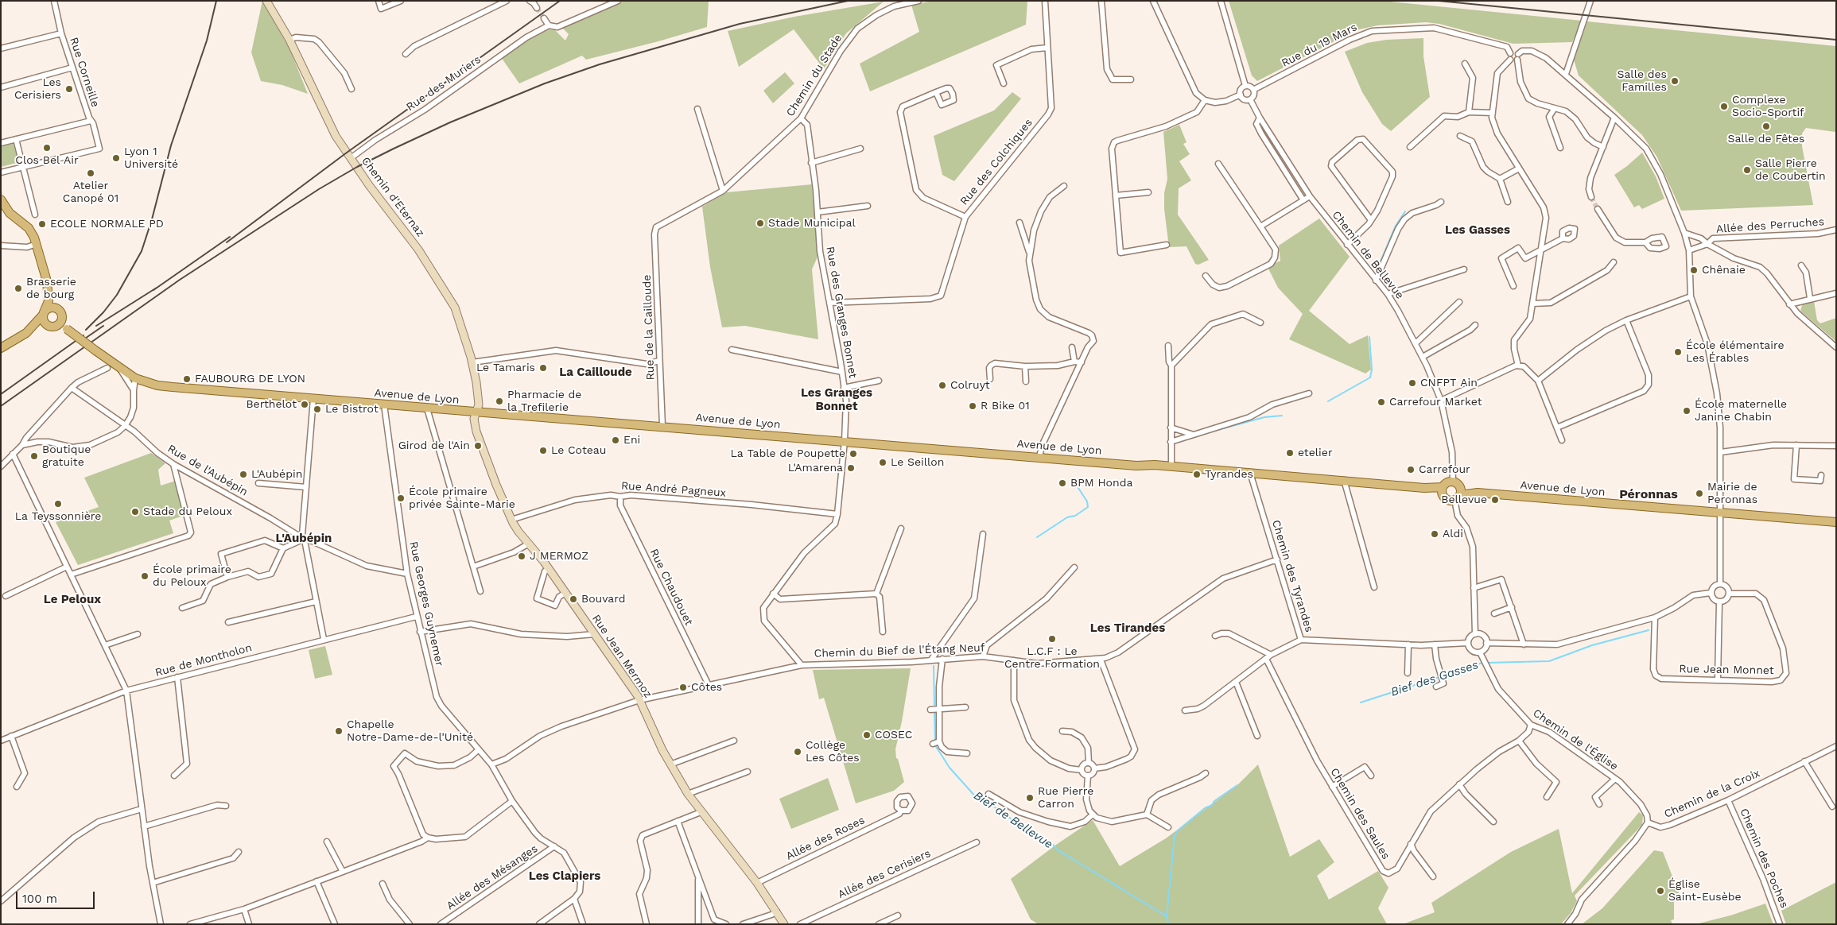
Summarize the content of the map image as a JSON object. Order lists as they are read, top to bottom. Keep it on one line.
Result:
{"streets":{"main road":["Avenue de Lyon"],"street":["Rue du 19 Mars","Rue Corneille","Chemin du Stade","Rue des Muriers","Rue des Colchiques","Chemin d'Eternaz","Allée des Perruches","Chemin de Bellevue","Rue des Granges Bonnet","Rue de la Cailloude","Rue de l'Aubépin","Rue André Pagneux","Chemin des Tyrandes","Rue Chaudouet","Rue Georges Guynemer","Chemin du Bief de l'Étang Neuf","Rue Jean Mermoz","Rue de Montholon","Rue Jean Monnet","Chemin de l'Église","Chemin de la Croix","Chemin des Saules","Allée des Roses","Chemin des Poches","Allée des Cerisiers","Allée des Mésanges"]},"crossings":[["Rue du 19 Mars","Chemin de Bellevue"],["Chemin du Stade","Rue des Granges Bonnet"],["Chemin du Stade","Rue de la Cailloude"],["Rue des Muriers","Chemin d'Eternaz"],["Rue des Colchiques","Rue des Granges Bonnet"],["Chemin d'Eternaz","Avenue de Lyon"],["Chemin d'Eternaz","Rue Jean Mermoz"],["Chemin de Bellevue","Avenue de Lyon"],["Rue des Granges Bonnet","Avenue de Lyon"],["Rue des Granges Bonnet","Rue André Pagneux"],["Rue de la Cailloude","Avenue de Lyon"],["Avenue de Lyon","Chemin des Tyrandes"],["Avenue de Lyon","Rue Georges Guynemer"],["Avenue de Lyon","Rue Jean Mermoz"],["Rue André Pagneux","Rue Chaudouet"],["Rue André Pagneux","Rue Jean Mermoz"],["Chemin des Tyrandes","Chemin du Bief de l'Étang Neuf"],["Chemin des Tyrandes","Chemin de l'Église"],["Rue Chaudouet","Chemin du Bief de l'Étang Neuf"],["Rue Georges Guynemer","Chemin du Bief de l'Étang Neuf"],["Rue Georges Guynemer","Rue de Montholon"],["Rue Georges Guynemer","Allée des Mésanges"],["Chemin du Bief de l'Étang Neuf","Rue Jean Mermoz"],["Rue Jean Mermoz","Allée des Roses"],["Chemin de l'Église","Chemin de la Croix"],["Chemin de l'Église","Chemin des Saules"],["Chemin de la Croix","Chemin des Poches"]],"districts":["Les Gasses","La Cailloude","Les Granges Bonnet","Péronnas","L'Aubépin","Le Peloux","Les Tirandes","Les Clapiers"],"water":["Bief des Gasses","Bief de Bellevue"],"places":["Salle des Familles","Les Cerisiers","Complexe Socio-Sportif","Salle de Fêtes","Clos Bel Air","Lyon 1 Université","Salle Pierre de Coubertin","Atelier Canopé 01","Stade Municipal","ECOLE NORMALE PD","Chênaie","Brasserie de bourg","École élémentaire Les Érables","Le Tamaris","FAUBOURG DE LYON","CNFPT Ain","Colruyt","Pharmacie de la Trefilerie","Carrefour Market","Berthelot","R Bike 01","Le Bistrot","École maternelle Janine Chabin","Eni","Girod de l'Ain","Le Coteau","etelier","La Table de Poupette","Boutique gratuite","Le Seillon","L'Amarena","Carrefour","L'Aubépin","Tyrandes","BPM Honda","Mairie de Peronnas","École primaire privée Sainte-Marie","Bellevue","La Teyssonnière","Stade du Peloux","Aldi","J MERMOZ","École primaire du Peloux","Bouvard","L.C.F : Le Centre Formation","Côtes","Chapelle Notre-Dame-de-l'Unité","COSEC","Collège Les Côtes","Rue Pierre Carron","Église Saint-Eusèbe"],"scale_bar":"100 m"}
